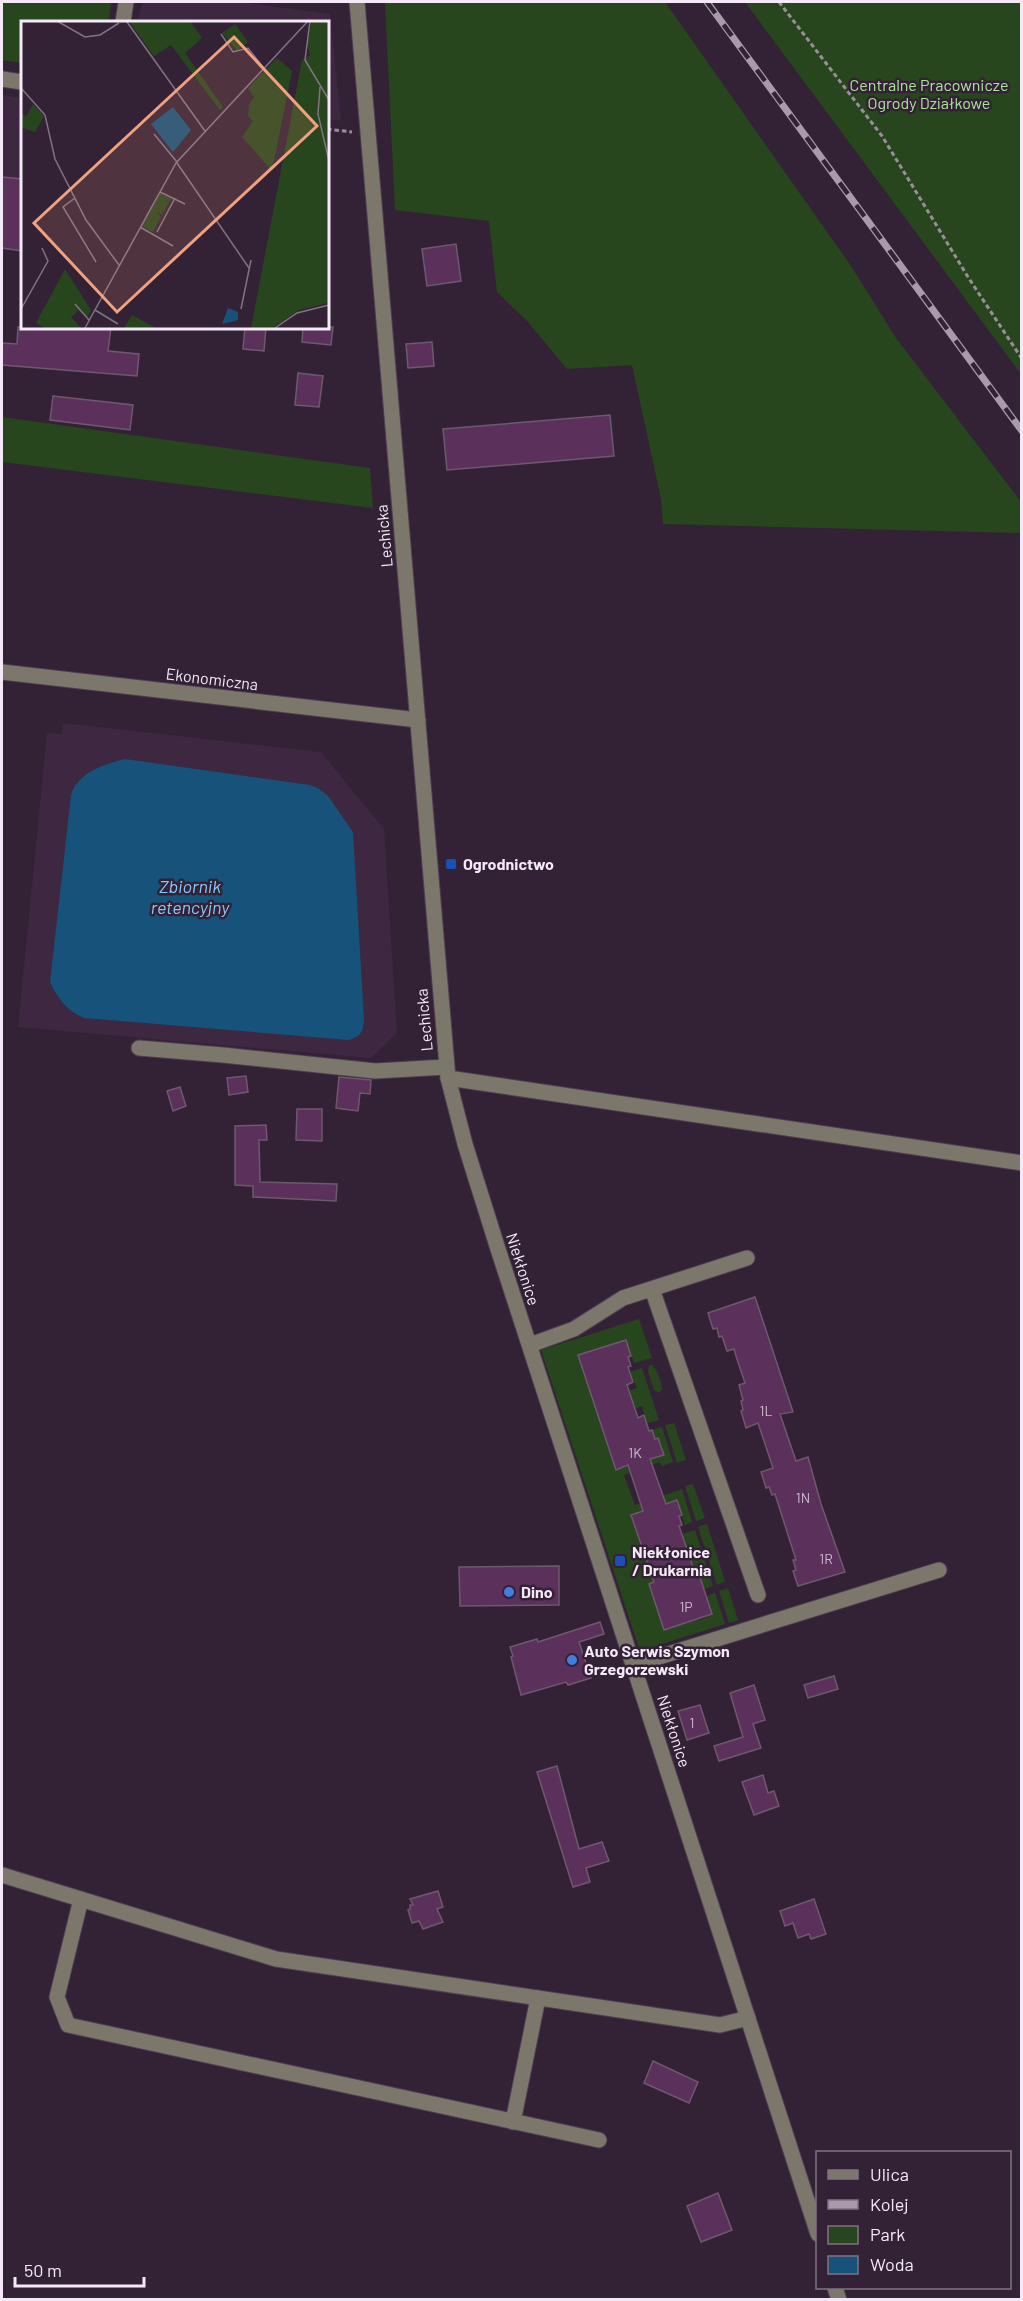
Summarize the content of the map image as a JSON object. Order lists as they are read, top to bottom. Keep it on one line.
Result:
{"streets":{"street":["Lechicka","Ekonomiczna","Niekłonice"]},"crossings":[["Lechicka","Ekonomiczna"],["Lechicka","Niekłonice"]],"water":["Zbiornik retencyjny"],"parks":["Centralne Pracownicze Ogrody Działkowe"],"places":{"transit":["Ogrodnictwo","Niekłonice / Drukarnia"],"other":["Dino","Auto Serwis Szymon Grzegorzewski"]},"house_numbers":["1L","1K","1N","1R","1P","1"],"legend":["Ulica","Kolej","Park","Woda"],"scale_bar":"50 m"}
